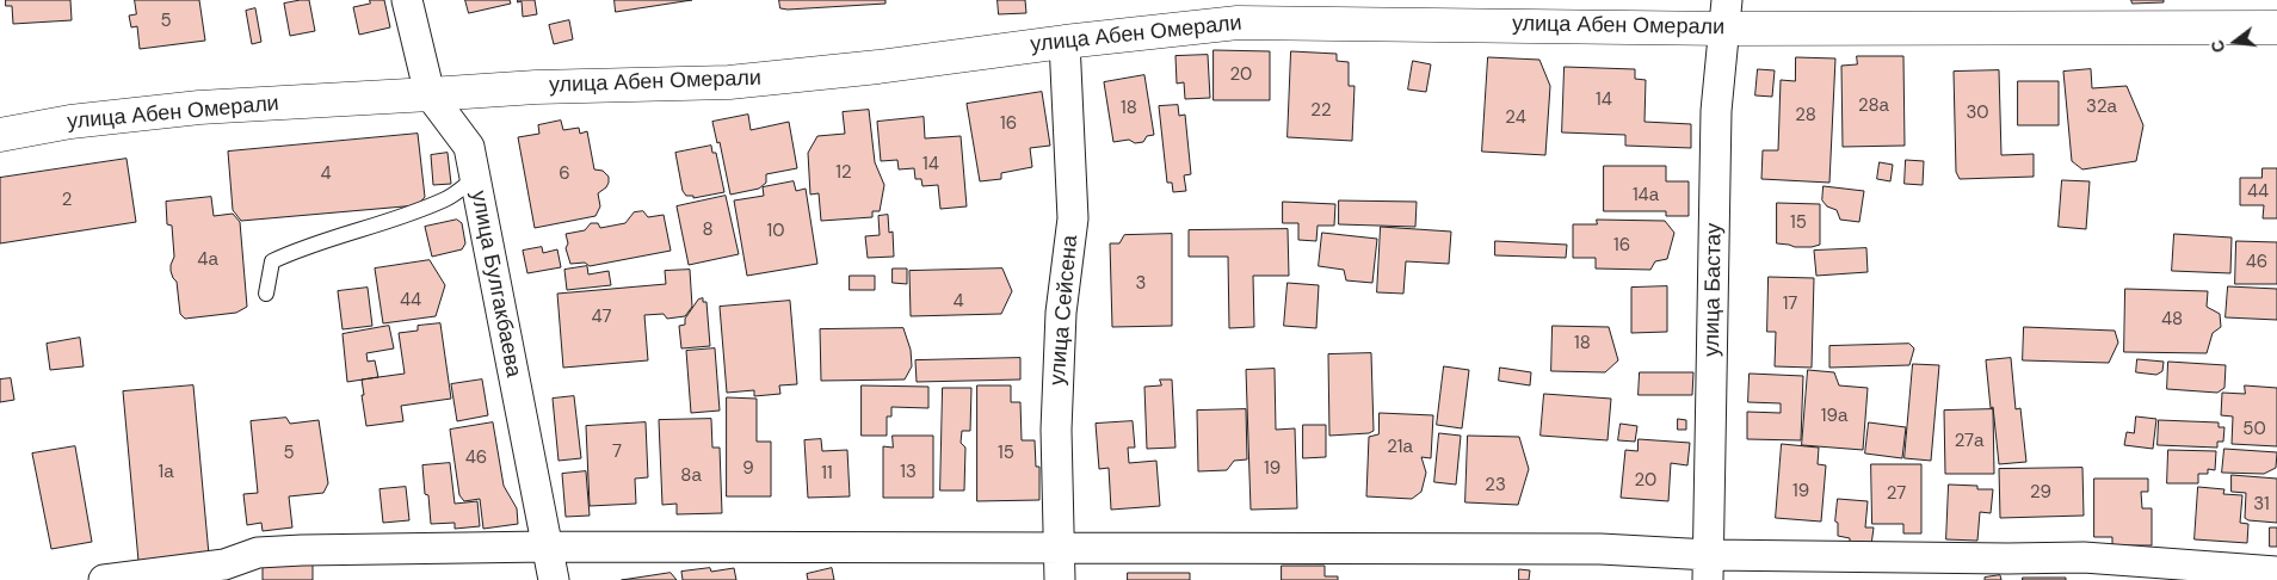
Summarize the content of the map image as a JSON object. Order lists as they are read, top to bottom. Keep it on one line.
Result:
{"streets":{"main road":["улица Абен Омерали"],"street":["улица Булгакбаева","улица Бастау","улица Сейсена"]},"crossings":[["улица Абен Омерали","улица Булгакбаева"],["улица Абен Омерали","улица Бастау"],["улица Абен Омерали","улица Сейсена"]],"house_numbers":["5","20","14","28а","32а","18","22","30","28","24","16","14","12","4","6","44","14а","2","15","8","10","16","4а","46","3","44","4","17","47","48","18","19а","50","27а","21а","7","5","15","46","9","19","1а","13","11","8а","20","23","19","29","27","31"],"north":"left"}
